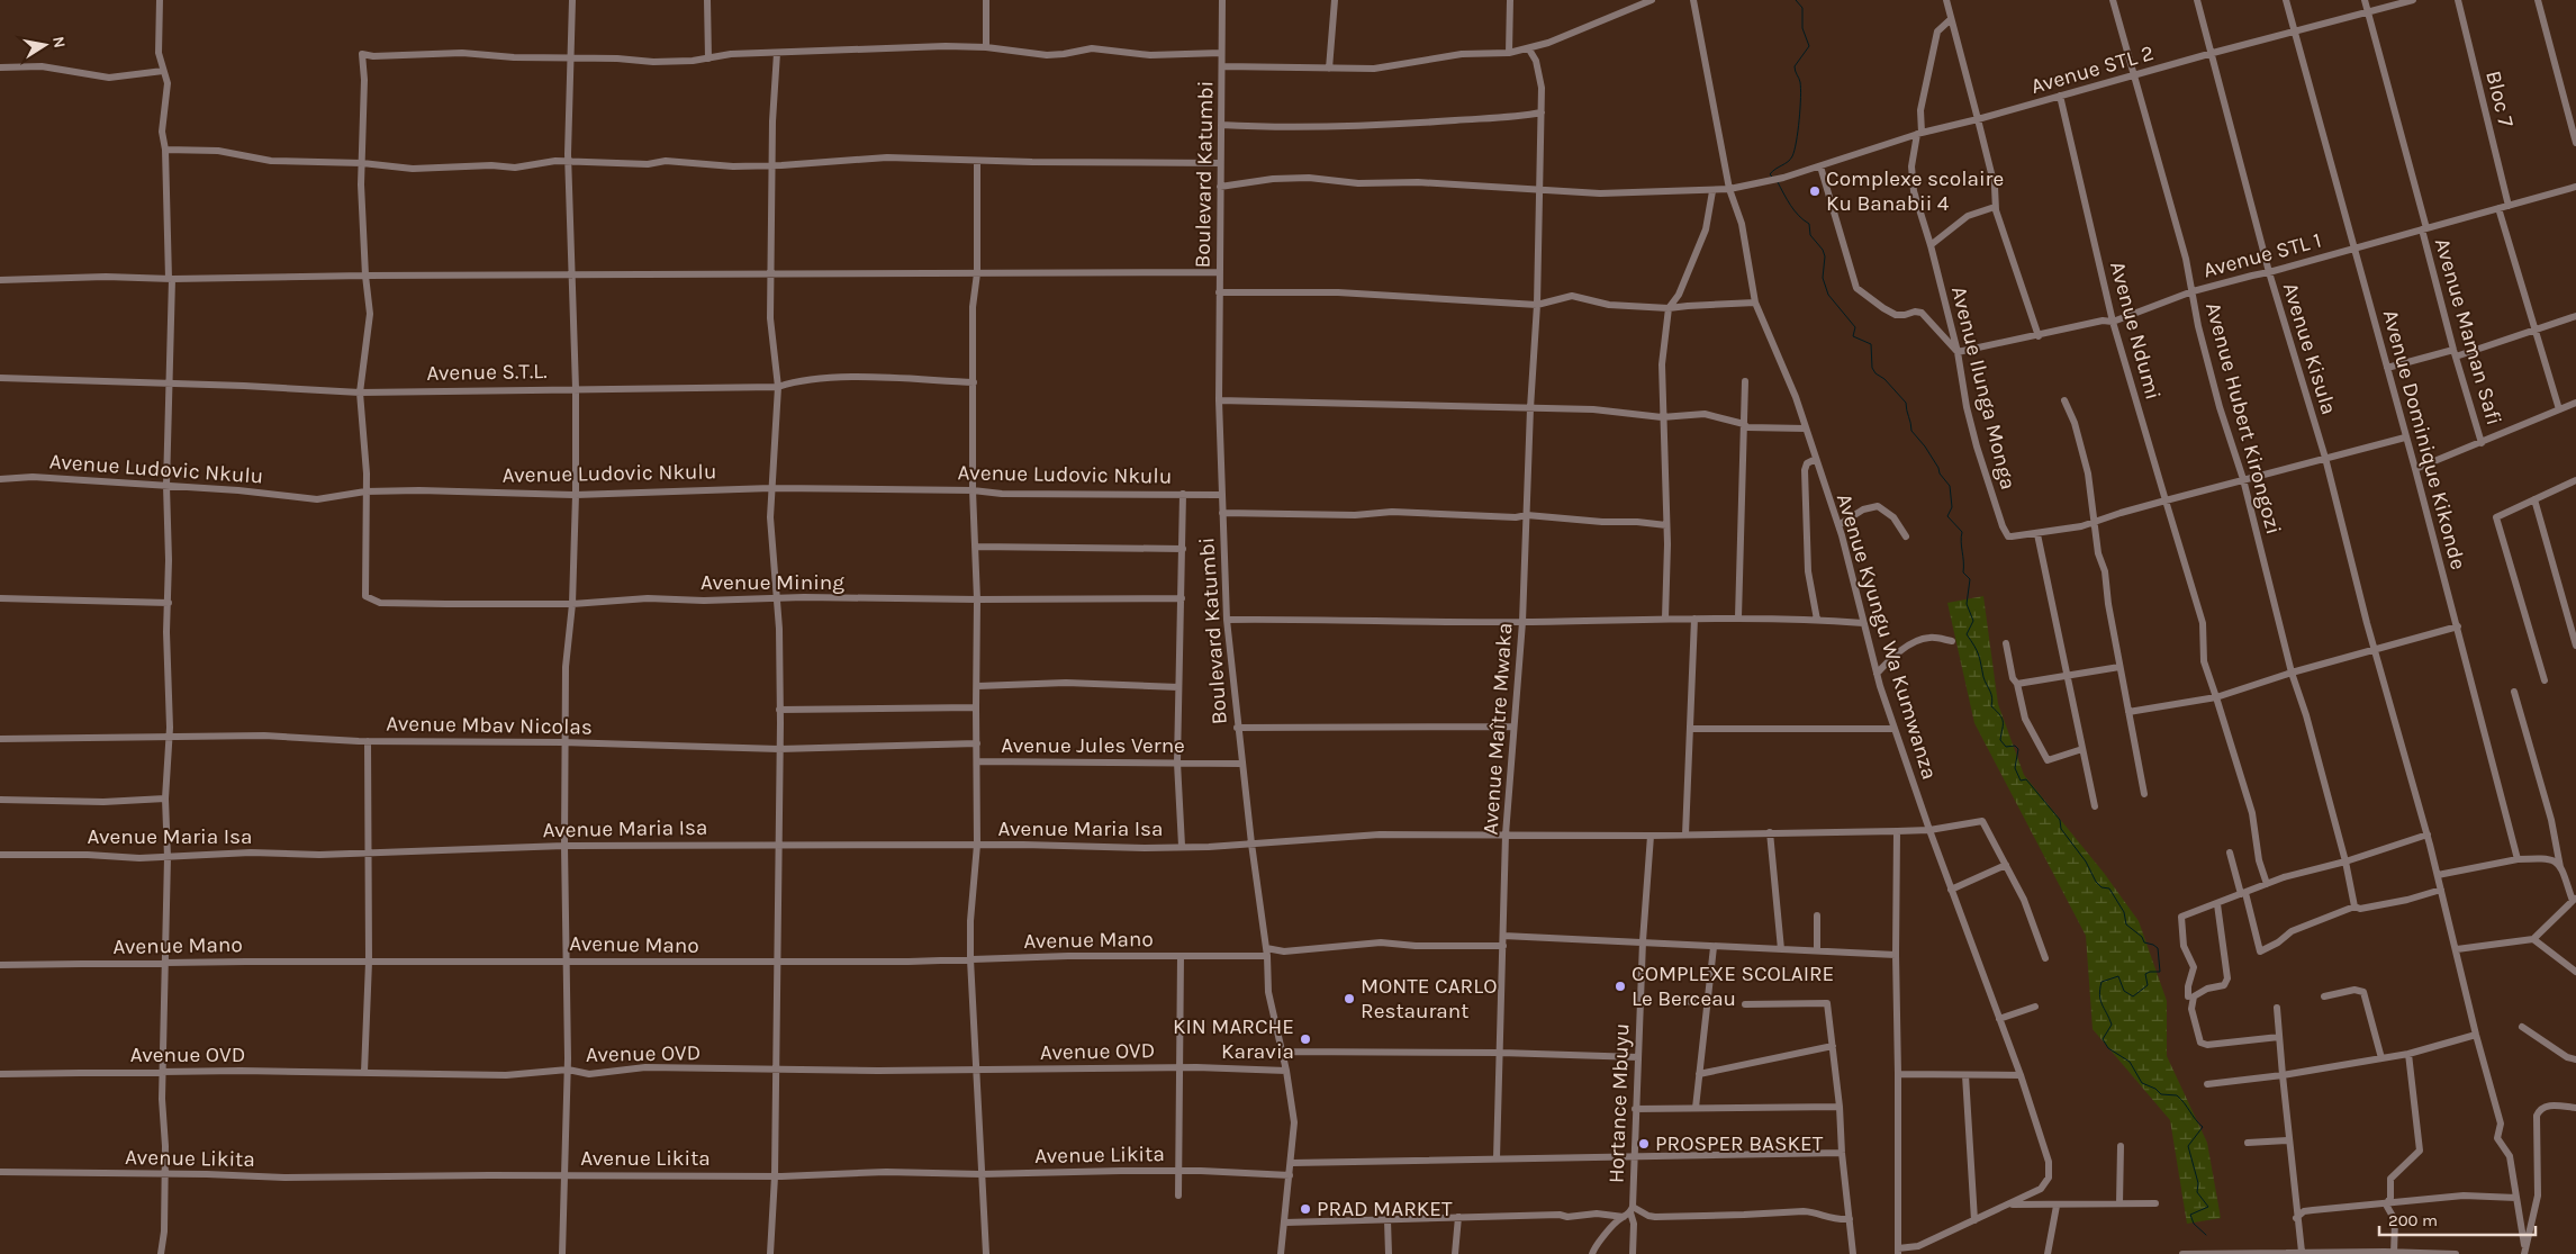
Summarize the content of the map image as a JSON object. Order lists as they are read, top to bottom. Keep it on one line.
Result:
{"streets":{"street":["Avenue STL 2","Bloc 7","Boulevard Katumbi","Avenue STL 1","Avenue Ndumi","Avenue Maman Safi","Avenue Kisula","Avenue S.T.L.","Avenue Ilunga Monga","Avenue Hubert Kirongozi","Avenue Dominique Kikonde","Avenue Ludovic Nkulu","Avenue Mining","Avenue Kyungu Wa Kumwanza","Avenue Mbav Nicolas","Avenue Maître Mwaka","Avenue Jules Verne","Avenue Maria Isa","Avenue Mano","Avenue OVD","Hortance Mbuyu","Avenue Likita"]},"crossings":[["Avenue STL 2","Avenue Ndumi"],["Avenue STL 2","Avenue Maman Safi"],["Avenue STL 2","Avenue Kisula"],["Avenue STL 2","Avenue Ilunga Monga"],["Avenue STL 2","Avenue Hubert Kirongozi"],["Avenue STL 2","Avenue Dominique Kikonde"],["Avenue STL 2","Avenue Kyungu Wa Kumwanza"],["Bloc 7","Avenue STL 1"],["Boulevard Katumbi","Avenue Ludovic Nkulu"],["Boulevard Katumbi","Avenue Jules Verne"],["Boulevard Katumbi","Avenue Maria Isa"],["Boulevard Katumbi","Avenue Mano"],["Boulevard Katumbi","Avenue OVD"],["Boulevard Katumbi","Avenue Likita"],["Avenue STL 1","Avenue Ndumi"],["Avenue STL 1","Avenue Maman Safi"],["Avenue STL 1","Avenue Kisula"],["Avenue STL 1","Avenue Ilunga Monga"],["Avenue STL 1","Avenue Hubert Kirongozi"],["Avenue STL 1","Avenue Dominique Kikonde"],["Avenue Ludovic Nkulu","Avenue Mining"],["Avenue Kyungu Wa Kumwanza","Avenue Maria Isa"],["Avenue Maître Mwaka","Avenue Maria Isa"],["Avenue Maître Mwaka","Avenue Mano"],["Avenue Maria Isa","Hortance Mbuyu"]],"places":["Complexe scolaire Ku Banabii 4","COMPLEXE SCOLAIRE Le Berceau","MONTE CARLO Restaurant","KIN MARCHE Karavia","PROSPER BASKET","PRAD MARKET"],"scale_bar":"200 m","north":"right"}
